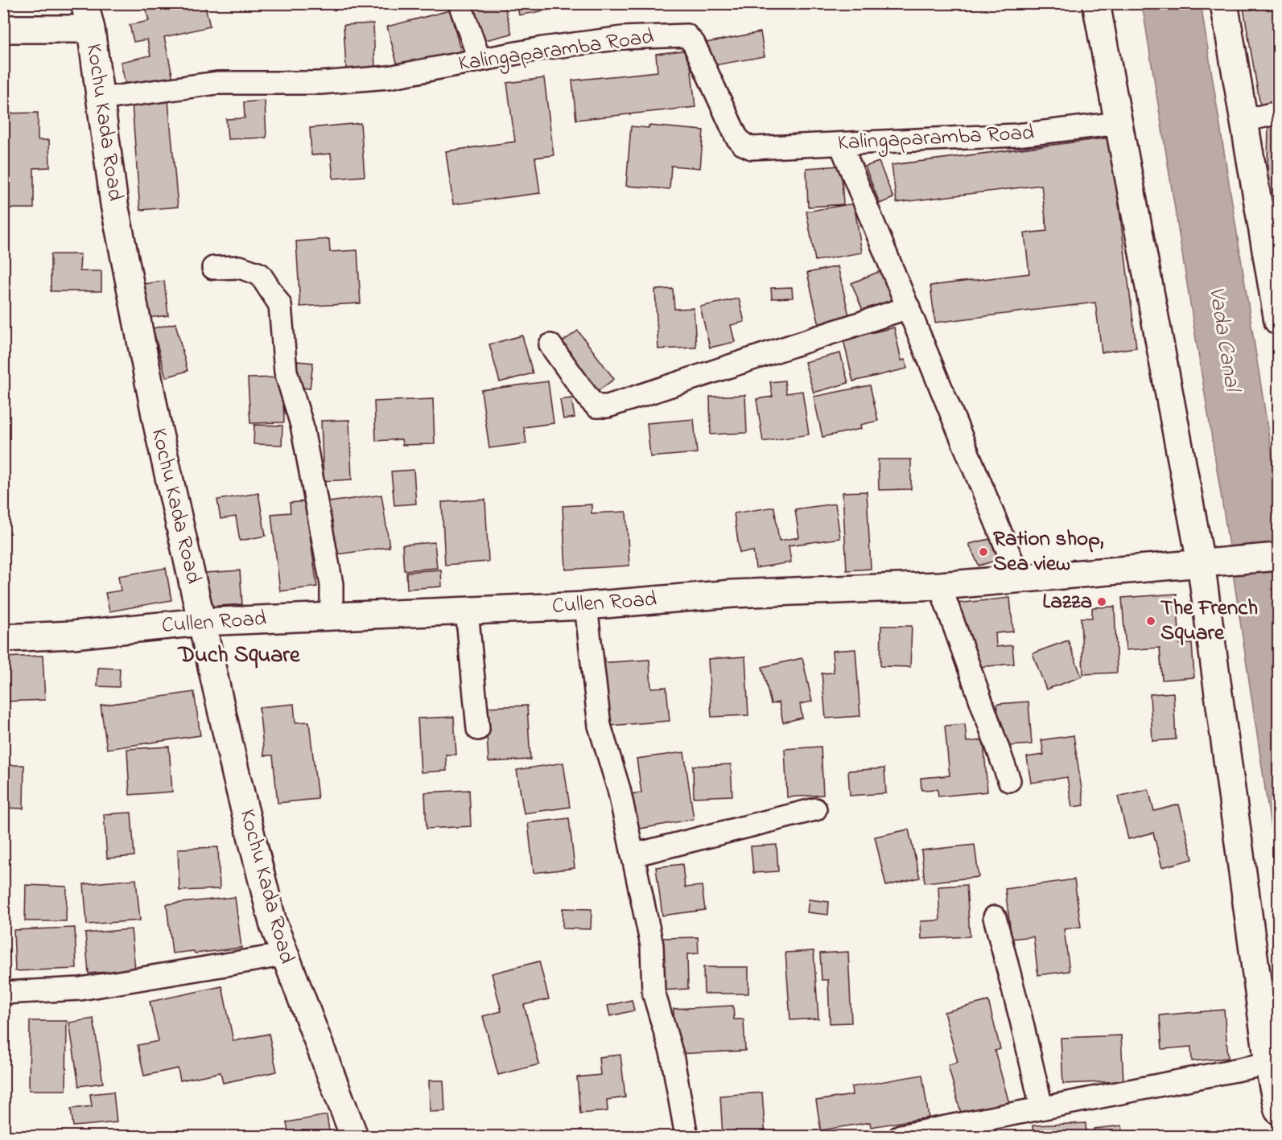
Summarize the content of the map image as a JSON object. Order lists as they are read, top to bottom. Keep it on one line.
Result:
{"streets":{"main road":["Kochu Kada Road","Cullen Road"],"street":["Kalingaparamba Road"]},"crossings":[["Kalingaparamba Road","Kochu Kada Road"],["Kochu Kada Road","Cullen Road"]],"districts":["Duch Square"],"water":["Vada Canal"],"places":["Ration shop, Sea view","Lazza","The French Square"]}
